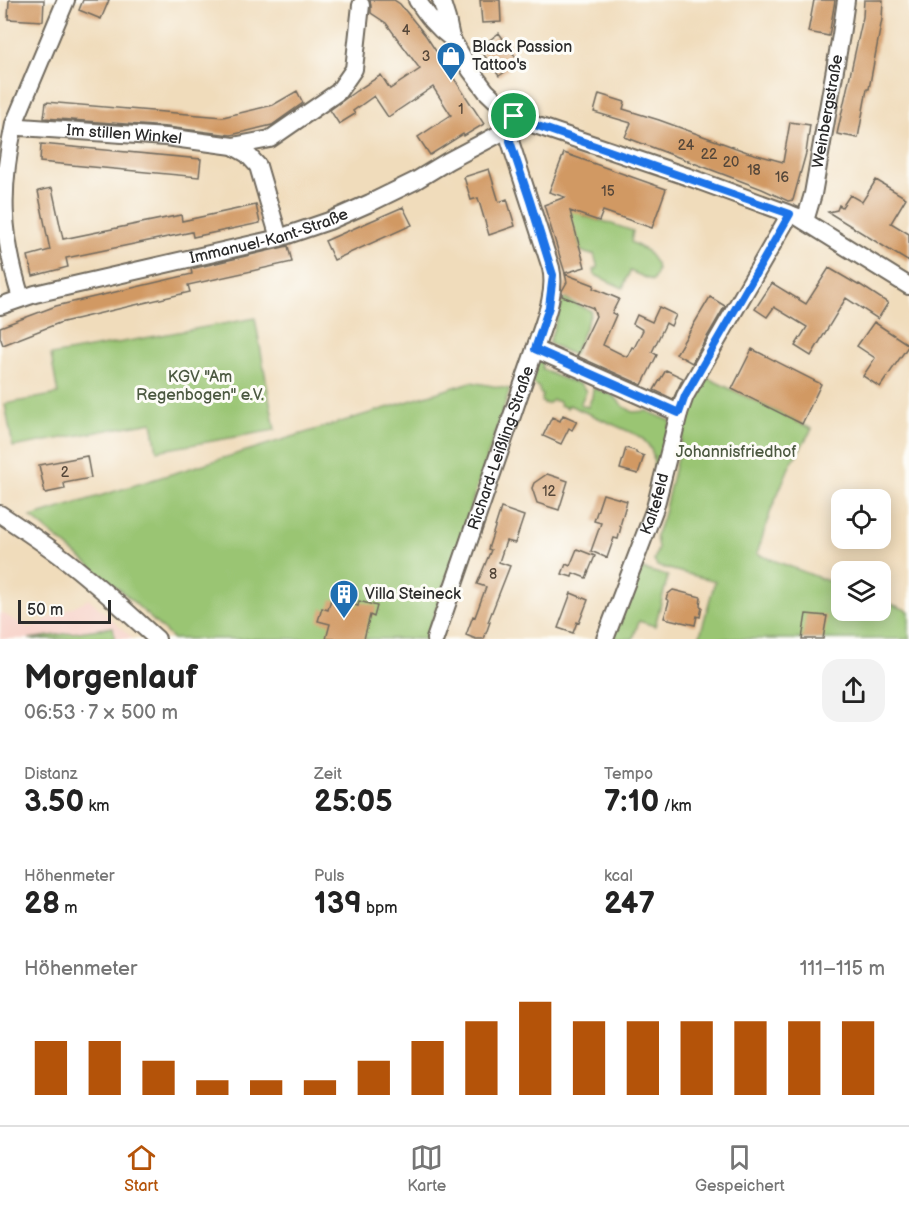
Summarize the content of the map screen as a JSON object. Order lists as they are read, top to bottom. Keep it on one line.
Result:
{"streets":{"street":["Weinbergstraße","Im stillen Winkel","Immanuel-Kant-Straße","Richard-Leißling-Straße","Kaltefeld"]},"crossings":[["Weinbergstraße","Kaltefeld"],["Immanuel-Kant-Straße","Richard-Leißling-Straße"]],"parks":["KGV \"Am Regenbogen\" e.V.","Johannisfriedhof"],"places":{"shop":["Black Passion Tattoo's"],"building":["Villa Steineck"]},"house_numbers":["4","3","1","24","22","20","18","16","15","2","12","8"],"scale_bar":"50 m","page":{"scale":"50 m","heading":["Morgenlauf","06:53 · 7 × 500 m"],"stats":[["Distanz","3.50 km"],["Zeit","25:05"],["Tempo","7:10 /km"],["Höhenmeter","28 m"],["Puls","139 bpm"],["kcal","247"]],"chart":["Höhenmeter","111–115 m"],"tabs":["Start","Karte","Gespeichert"]}}
